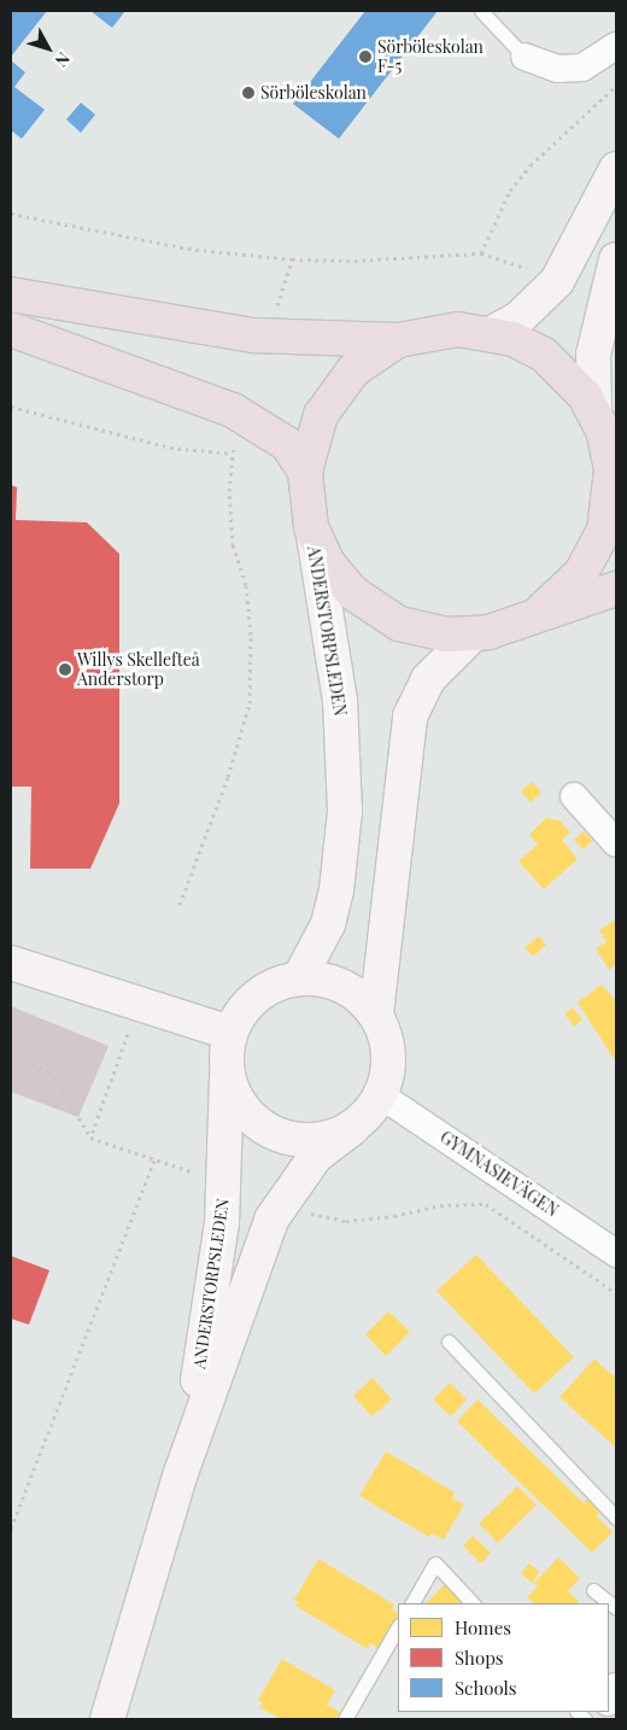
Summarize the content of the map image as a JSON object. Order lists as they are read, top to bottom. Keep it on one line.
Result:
{"streets":{"main road":["ANDERSTORPSLEDEN"],"street":["GYMNASIEVÄGEN"]},"crossings":[["ANDERSTORPSLEDEN","GYMNASIEVÄGEN"]],"places":["Sörböleskolan F-5","Sörböleskolan","Willys Skellefteå Anderstorp"],"legend":["Homes","Shops","Schools"],"north":"bottom right"}
